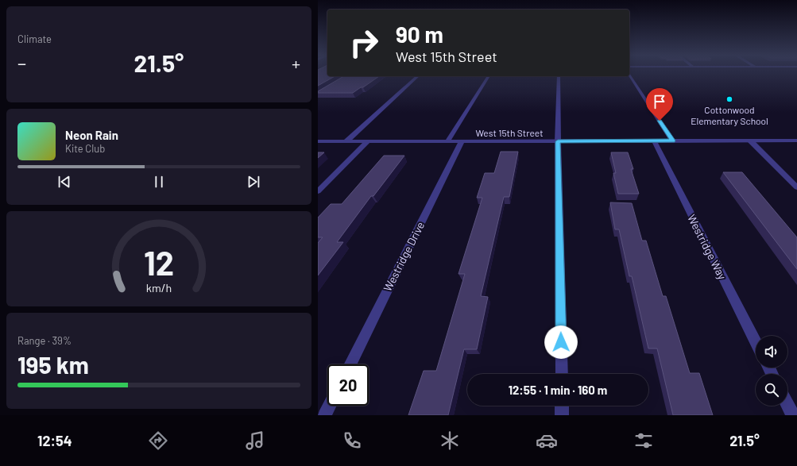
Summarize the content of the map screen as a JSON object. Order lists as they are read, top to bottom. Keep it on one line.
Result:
{"streets":{"street":["West 15th Street","Westridge Way","Westridge Drive"]},"crossings":[["West 15th Street","Westridge Way"],["West 15th Street","Westridge Drive"]],"places":["Cottonwood Elementary School"],"page":{"tile":["Climate",["Range · 39%","195 km"]],"turn":["90 m","West 15th Street"],"heat":["−","21.5°","+"],"song":["Neon Rain","Kite Club"],"limit":"20","trip":"12:55 · 1 min · 160 m","tabs":["12:54","21.5°"],"gauge":["12","km/h"]}}
